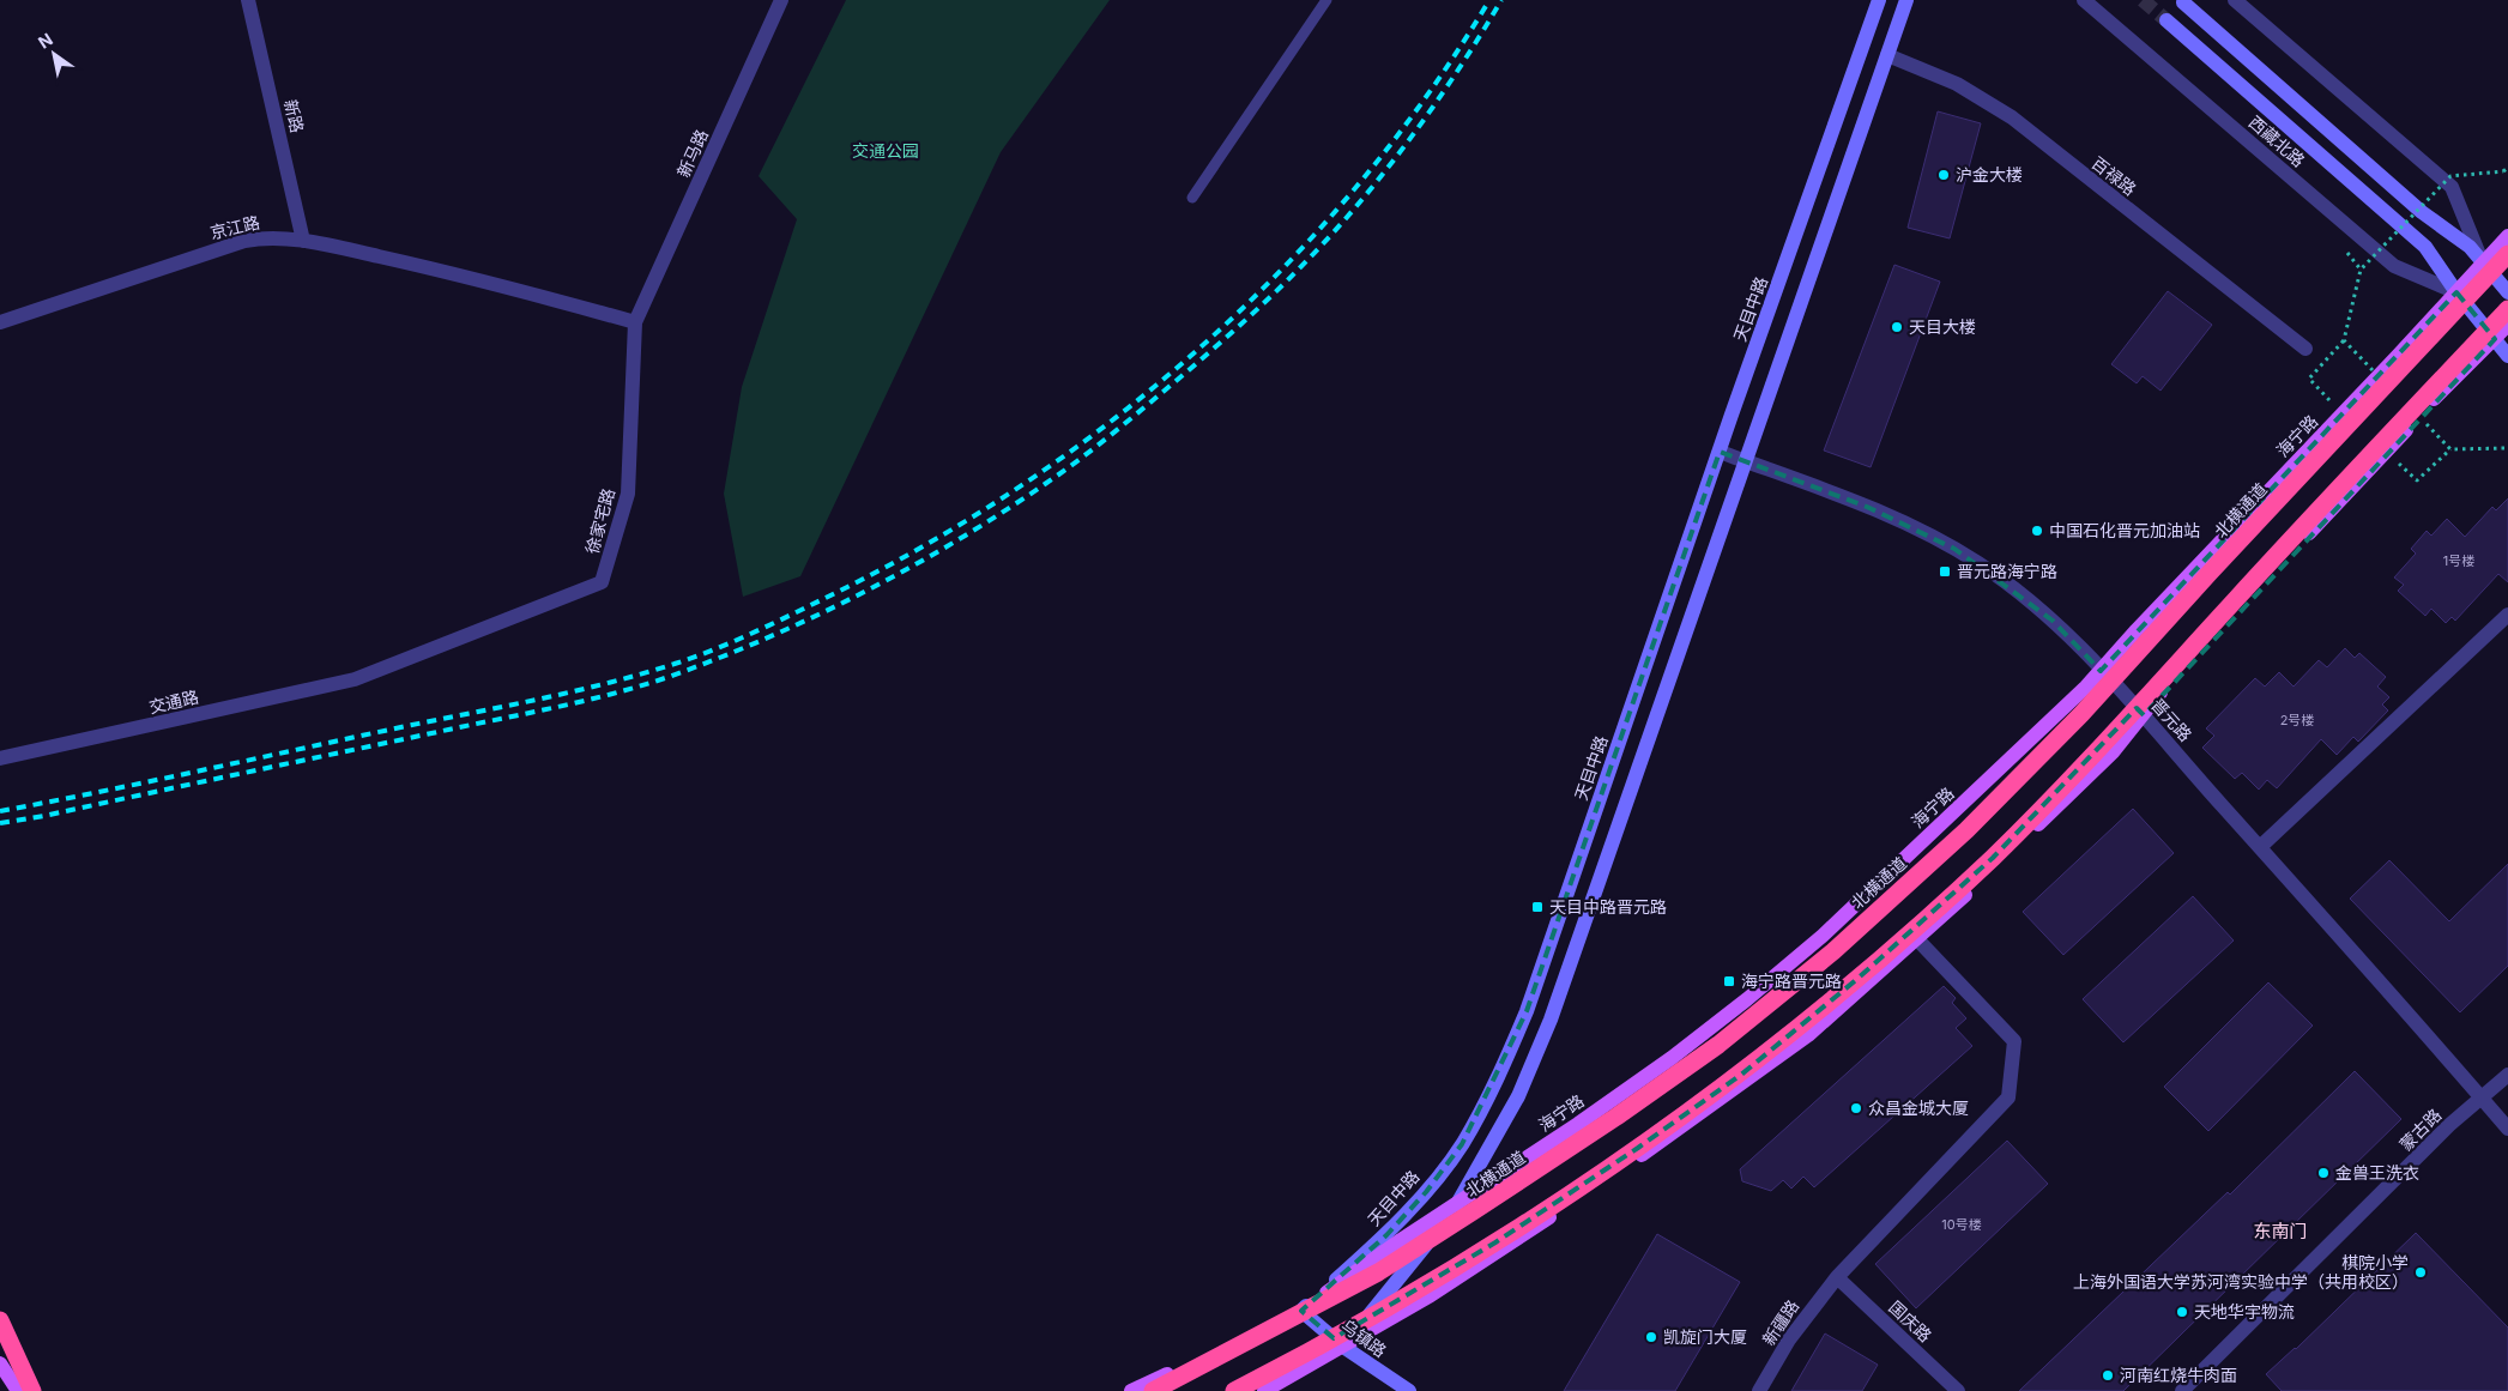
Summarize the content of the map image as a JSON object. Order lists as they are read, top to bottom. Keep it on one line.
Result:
{"streets":{"highway":["北横通道"],"main road":["西藏北路","天目中路","海宁路","乌镇路"],"street":["新路","新马路","百禄路","京江路","徐家宅路","交通路","晋元路","蒙古路","国庆路","新疆路"]},"crossings":[["新路","京江路"],["西藏北路","海宁路"],["新马路","京江路"],["新马路","徐家宅路"],["京江路","徐家宅路"],["天目中路","海宁路"],["天目中路","晋元路"],["天目中路","乌镇路"],["海宁路","晋元路"],["海宁路","乌镇路"],["徐家宅路","交通路"],["晋元路","蒙古路"],["国庆路","新疆路"]],"districts":["东南门"],"parks":["交通公园"],"places":{"other":["沪金大楼","天目大楼","中国石化晋元加油站","众昌金城大厦","金兽王洗衣","棋院小学 上海外国语大学苏河湾实验中学（共用校区）","天地华宇物流","凯旋门大厦","河南红烧牛肉面"],"transit":["晋元路海宁路","天目中路晋元路","海宁路晋元路"]},"house_numbers":["1号楼","2号楼","10号楼"],"north":"top left"}
